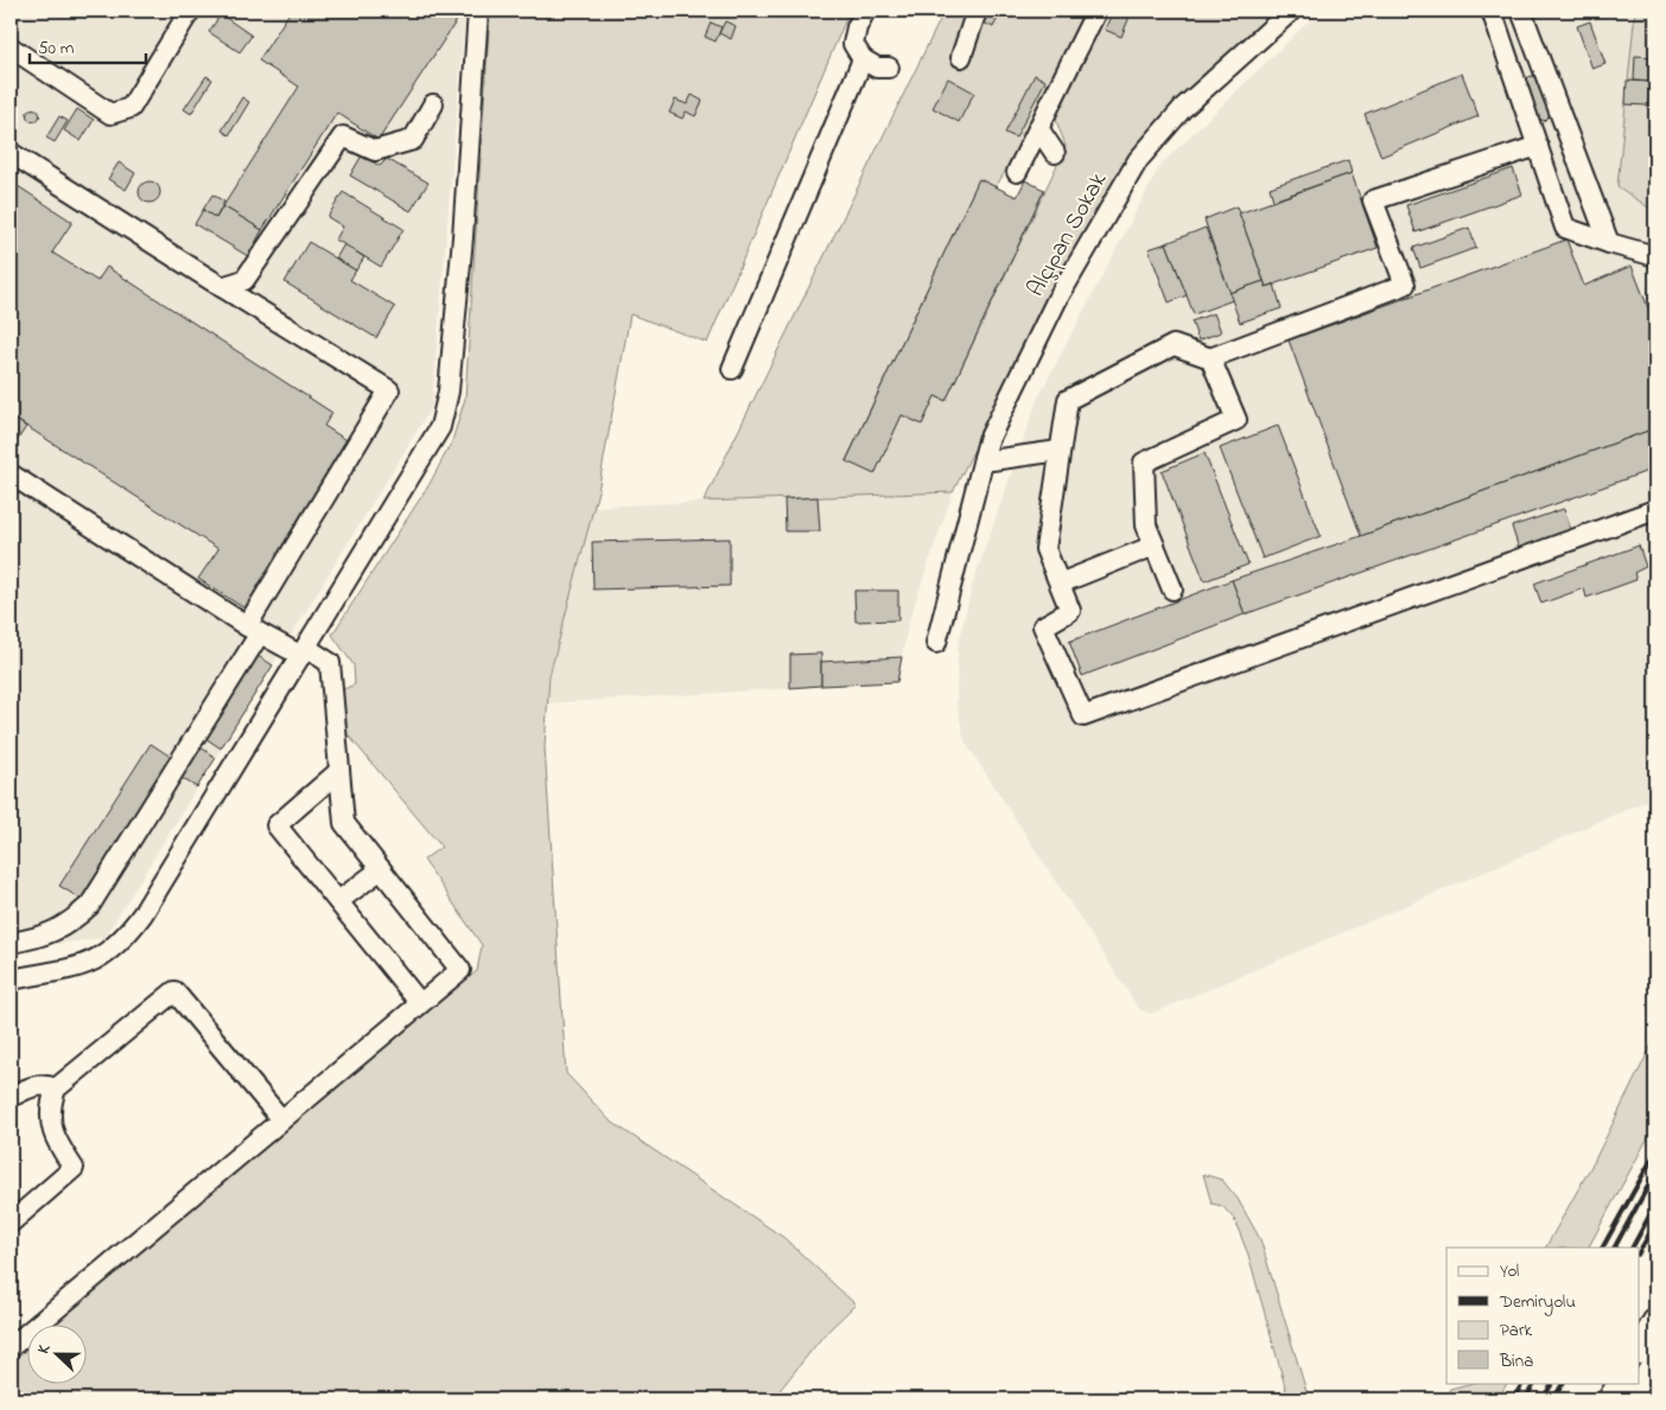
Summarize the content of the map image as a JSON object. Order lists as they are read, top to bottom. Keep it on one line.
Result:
{"streets":{"street":["Alçıpan Sokak"]},"legend":["Yol","Demiryolu","Park","Bina"],"scale_bar":"50 m","north":"left"}
